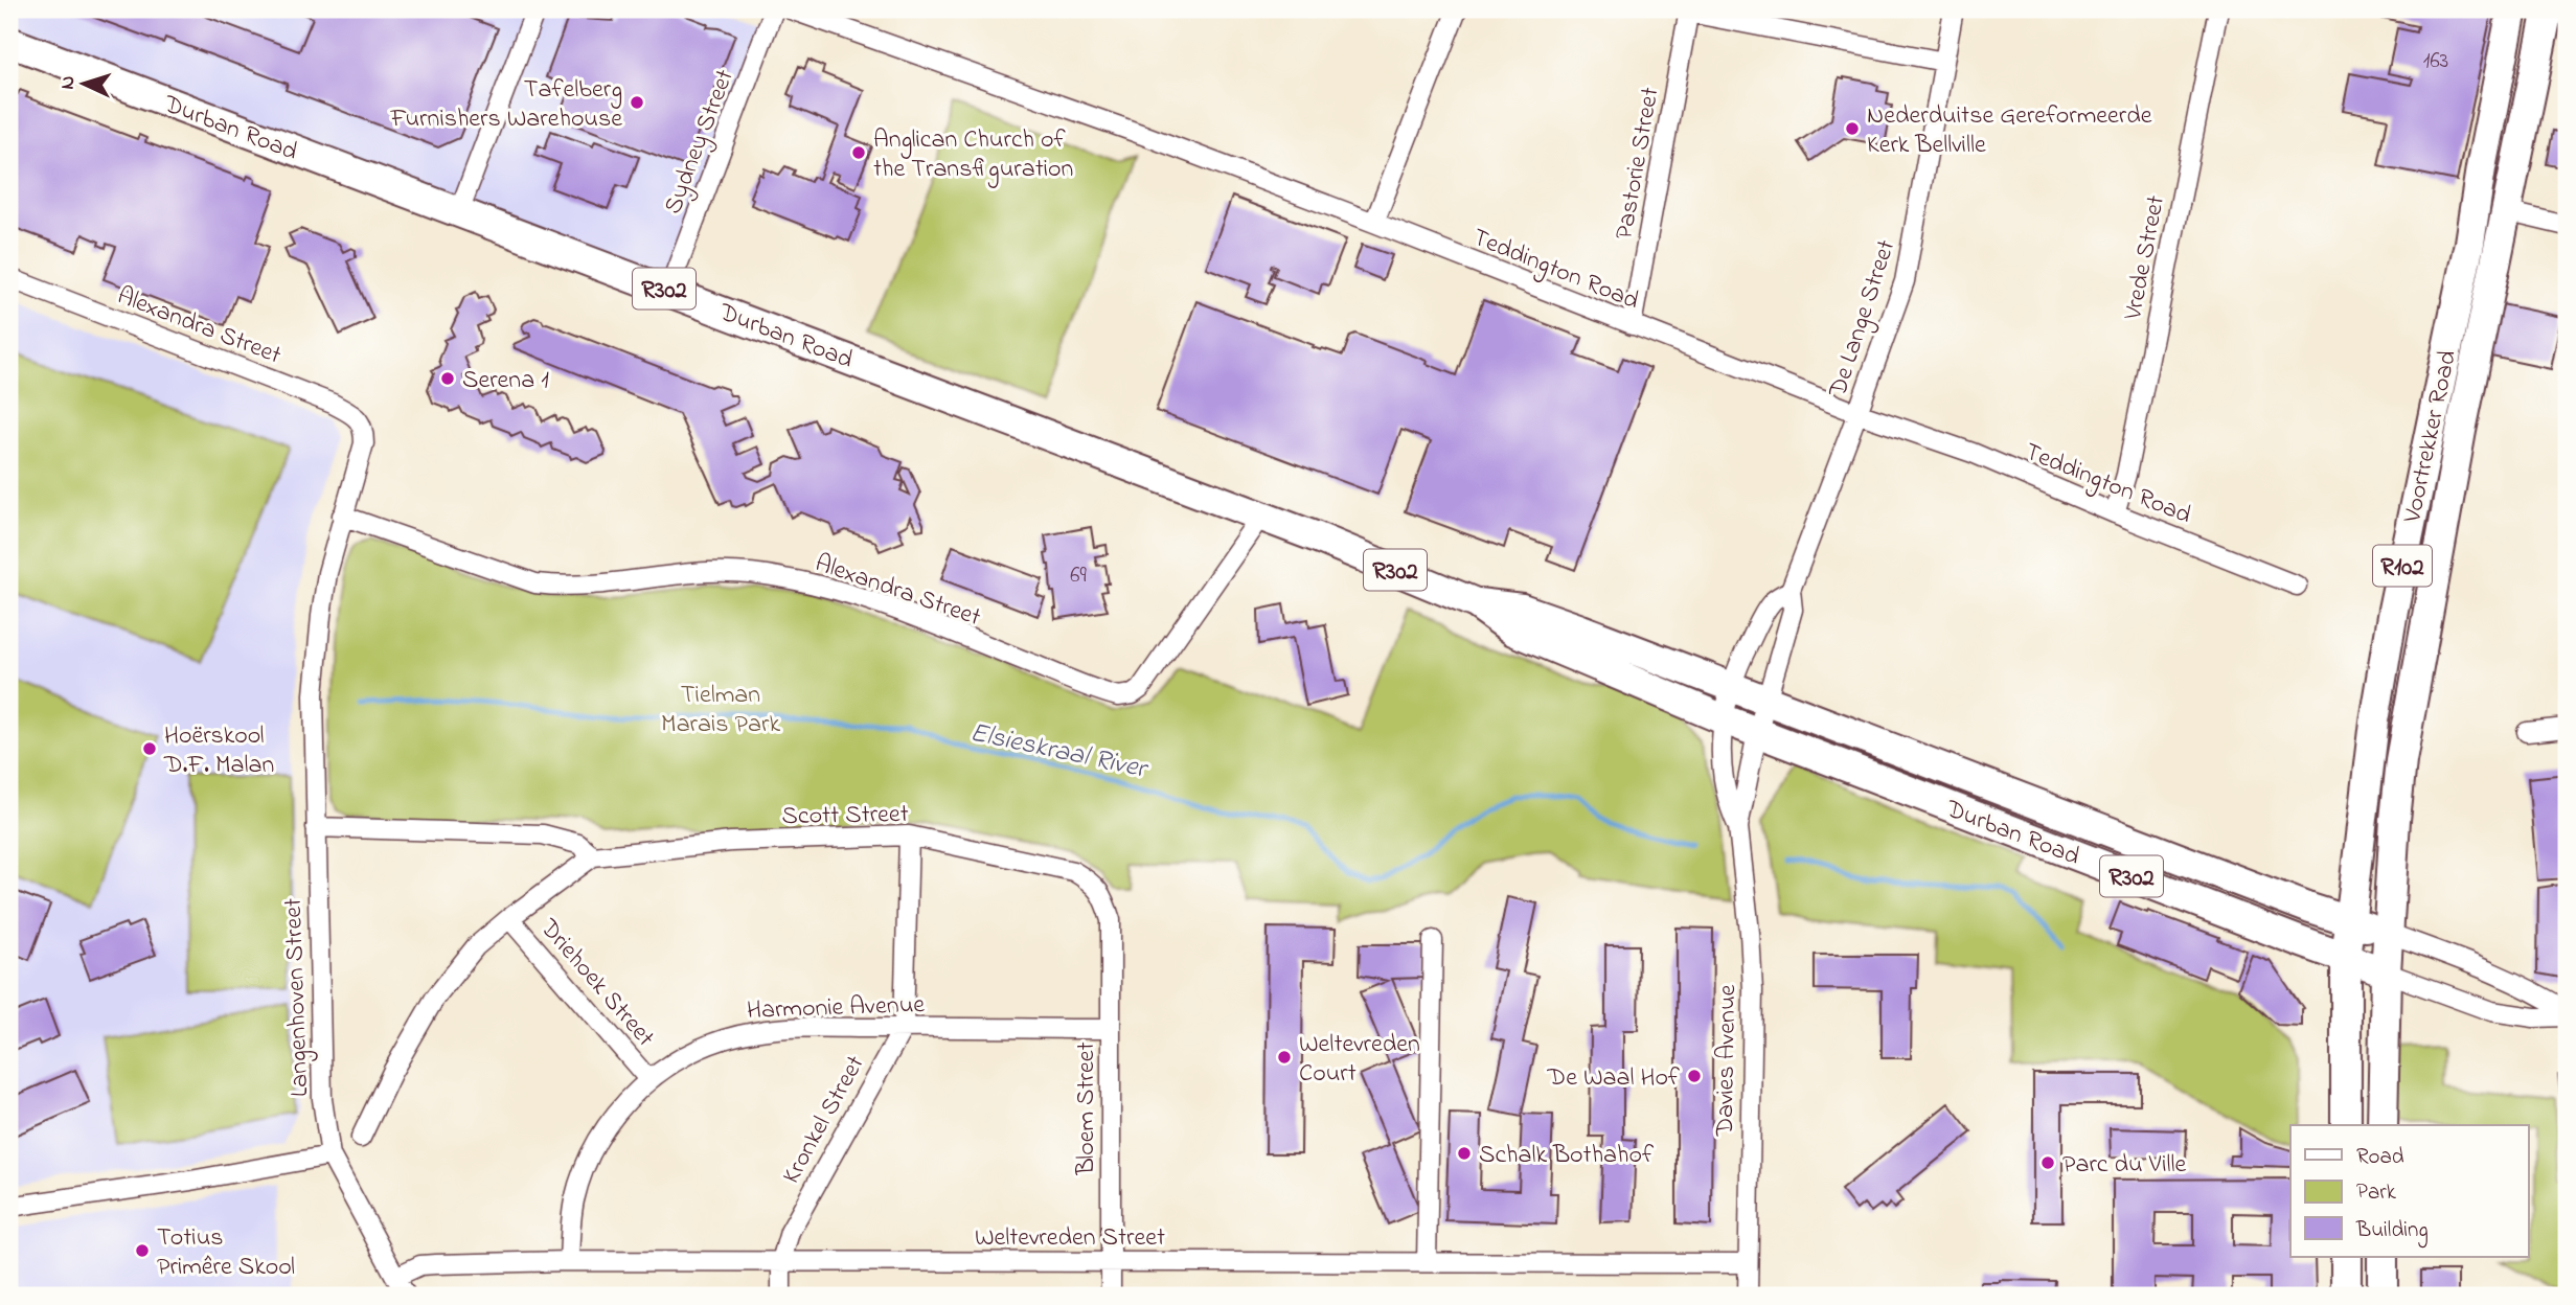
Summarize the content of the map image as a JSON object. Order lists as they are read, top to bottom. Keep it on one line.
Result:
{"streets":{"main road":["Durban Road","R302","Voortrekker Road","R102"],"street":["Sydney Street","Pastorie Street","Vrede Street","Teddington Road","De Lange Street","Alexandra Street","Scott Street","Driehoek Street","Langenhoven Street","Harmonie Avenue","Davies Avenue","Bloem Street","Kronkel Street","Weltevreden Street"]},"crossings":[["Durban Road","Sydney Street"],["Durban Road","De Lange Street"],["Durban Road","Alexandra Street"],["Durban Road","Voortrekker Road"],["Durban Road","Davies Avenue"],["Pastorie Street","Teddington Road"],["Vrede Street","Teddington Road"],["Teddington Road","De Lange Street"],["De Lange Street","Davies Avenue"],["Alexandra Street","Langenhoven Street"],["Scott Street","Bloem Street"],["Scott Street","Kronkel Street"],["Driehoek Street","Harmonie Avenue"],["Langenhoven Street","Weltevreden Street"],["Harmonie Avenue","Bloem Street"],["Harmonie Avenue","Kronkel Street"],["Harmonie Avenue","Weltevreden Street"],["Davies Avenue","Weltevreden Street"],["Bloem Street","Weltevreden Street"],["Kronkel Street","Weltevreden Street"]],"water":["Elsieskraal River"],"parks":["Tielman Marais Park"],"places":["Tafelberg Furnishers Warehouse","Nederduitse Gereformeerde Kerk Bellville","Anglican Church of the Transfiguration","Serena 1","Hoërskool D.F. Malan","Weltevreden Court","De Waal Hof","Schalk Bothahof","Parc du Ville","Totius Primêre Skool"],"house_numbers":["163","69"],"legend":["Road","Park","Building"],"north":"left"}
